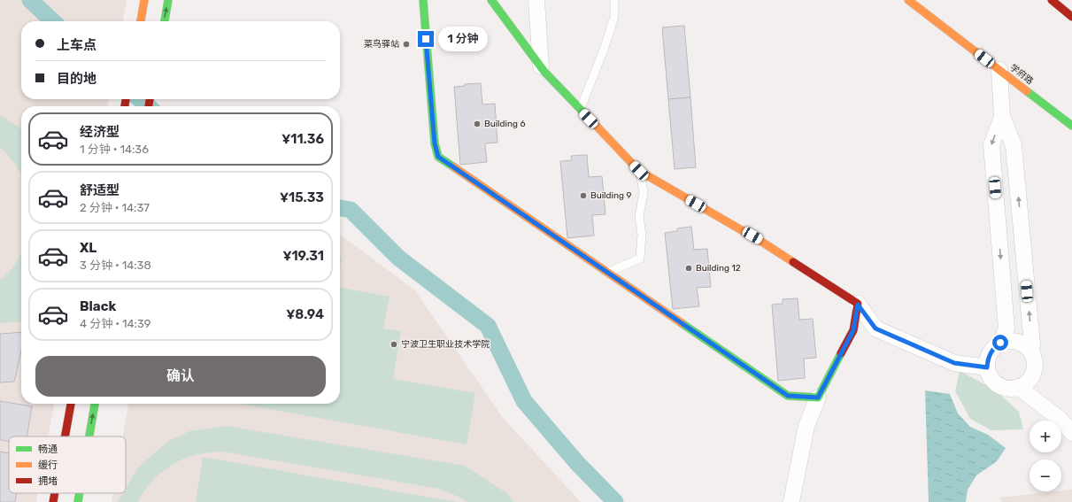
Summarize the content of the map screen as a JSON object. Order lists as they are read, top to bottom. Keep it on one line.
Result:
{"streets":{"street":["学府路"]},"places":["菜鸟驿站","Building 6","Building 9","Building 12","宁波卫生职业技术学院"],"legend":["畅通","缓行","拥堵"],"page":{"banner":["上车点","目的地"],"bubble":"1 分钟","list":[{"name":"经济型","note":"1 分钟 · 14:36","value":"¥11.36"},{"name":"舒适型","note":"2 分钟 · 14:37","value":"¥15.33"},{"name":"XL","note":"3 分钟 · 14:38","value":"¥19.31"},{"name":"Black","note":"4 分钟 · 14:39","value":"¥8.94"}],"buttons":"确认","map_buttons":["+","−"]}}
